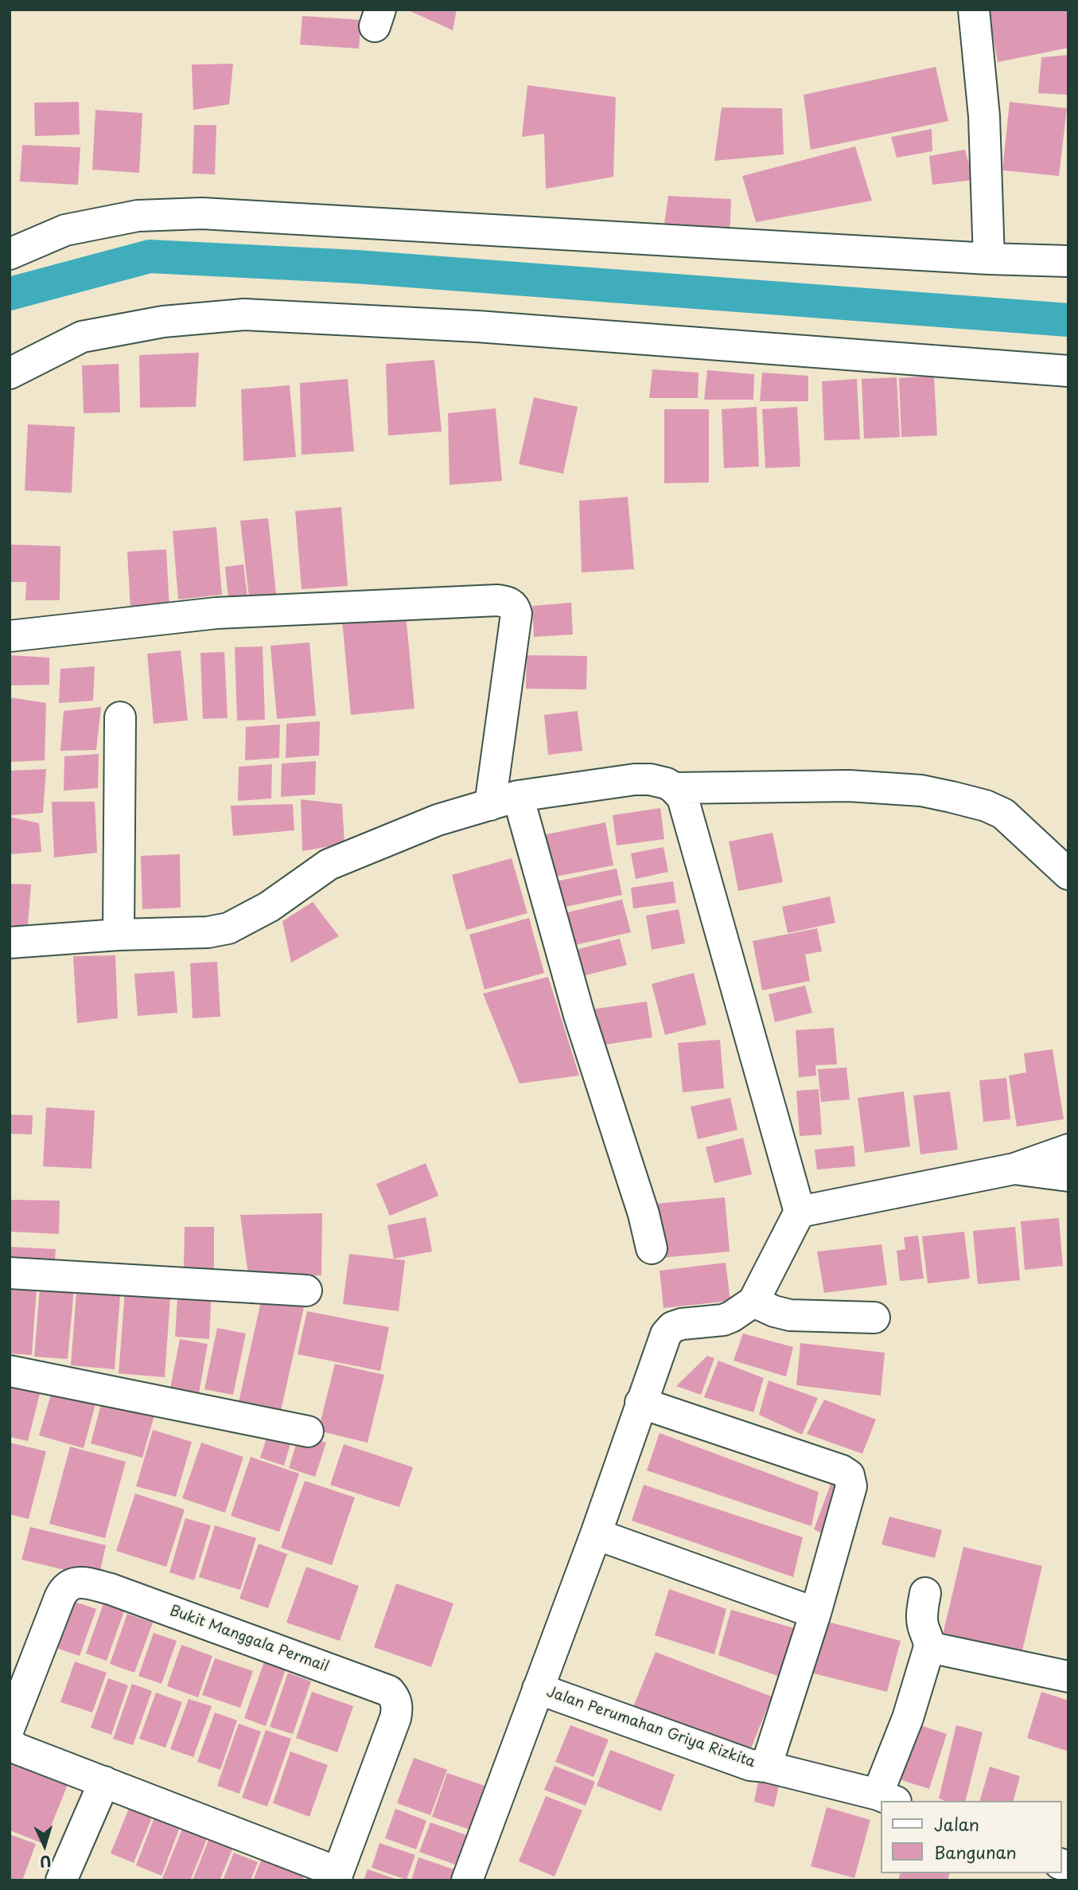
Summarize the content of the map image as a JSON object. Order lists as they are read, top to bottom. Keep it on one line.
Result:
{"streets":{"street":["Bukit Manggala Permail","Jalan Perumahan Griya Rizkita"]},"legend":["Jalan","Bangunan"],"north":"bottom"}
